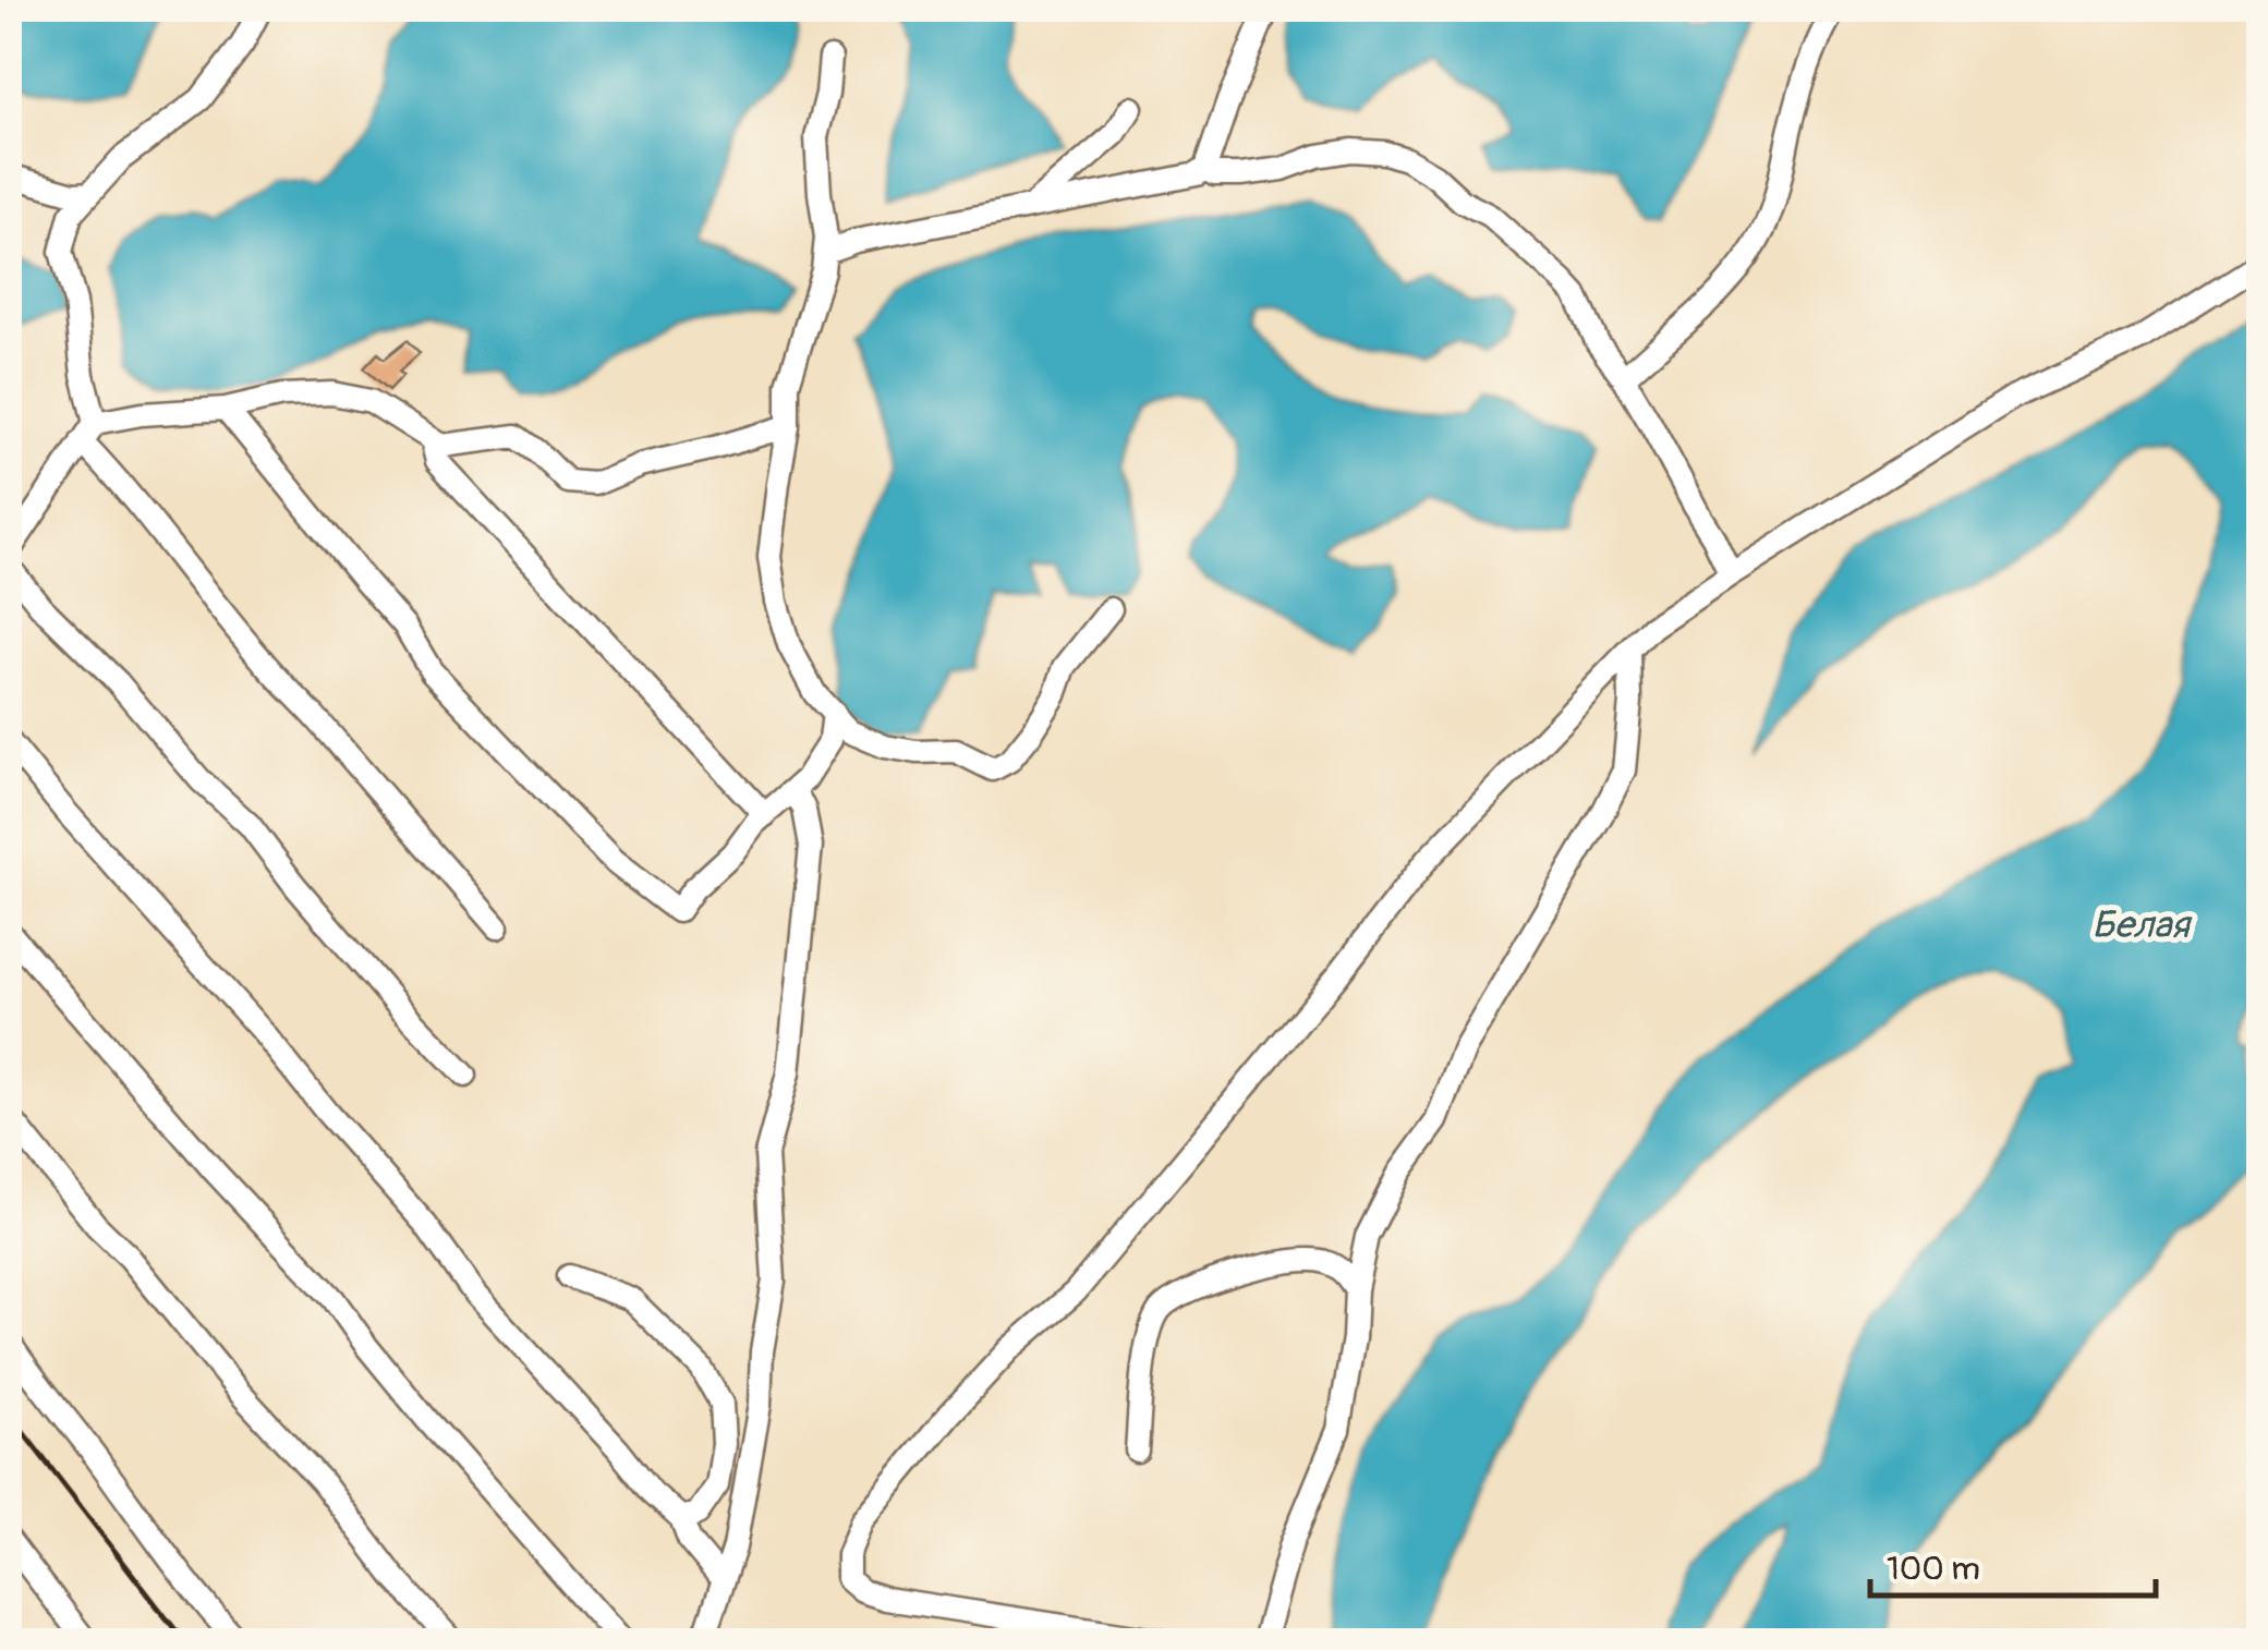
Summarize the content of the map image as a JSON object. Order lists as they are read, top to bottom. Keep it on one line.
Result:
{"water":["Белая"],"scale_bar":"100 m"}
